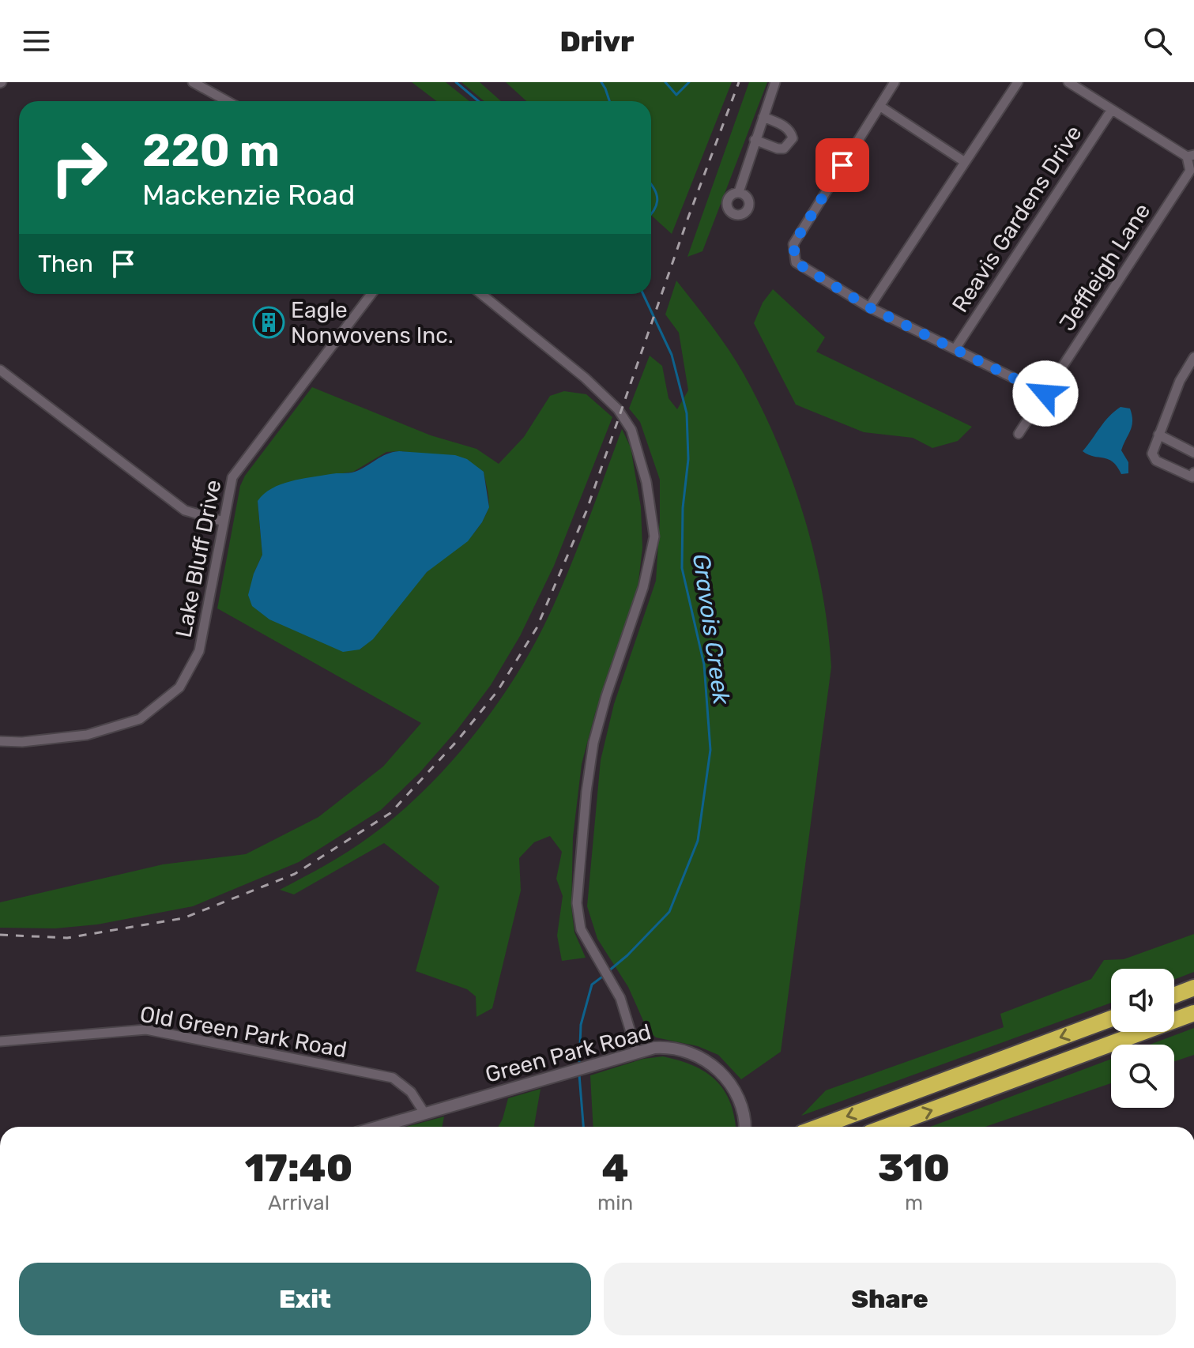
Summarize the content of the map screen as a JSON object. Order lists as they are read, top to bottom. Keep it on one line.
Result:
{"streets":{"street":["Reavis Gardens Drive","Jeffleigh Lane","Lake Bluff Drive","Old Green Park Road","Green Park Road"]},"crossings":[["Old Green Park Road","Green Park Road"]],"water":["Gravois Creek"],"places":{"building":["Eagle Nonwovens Inc."]},"page":{"header":"Drivr","turn":["220 m","Mackenzie Road"],"then":"Then","eta":["17:40","Arrival","4","min","310","m"],"buttons":["Exit","Share"]}}
